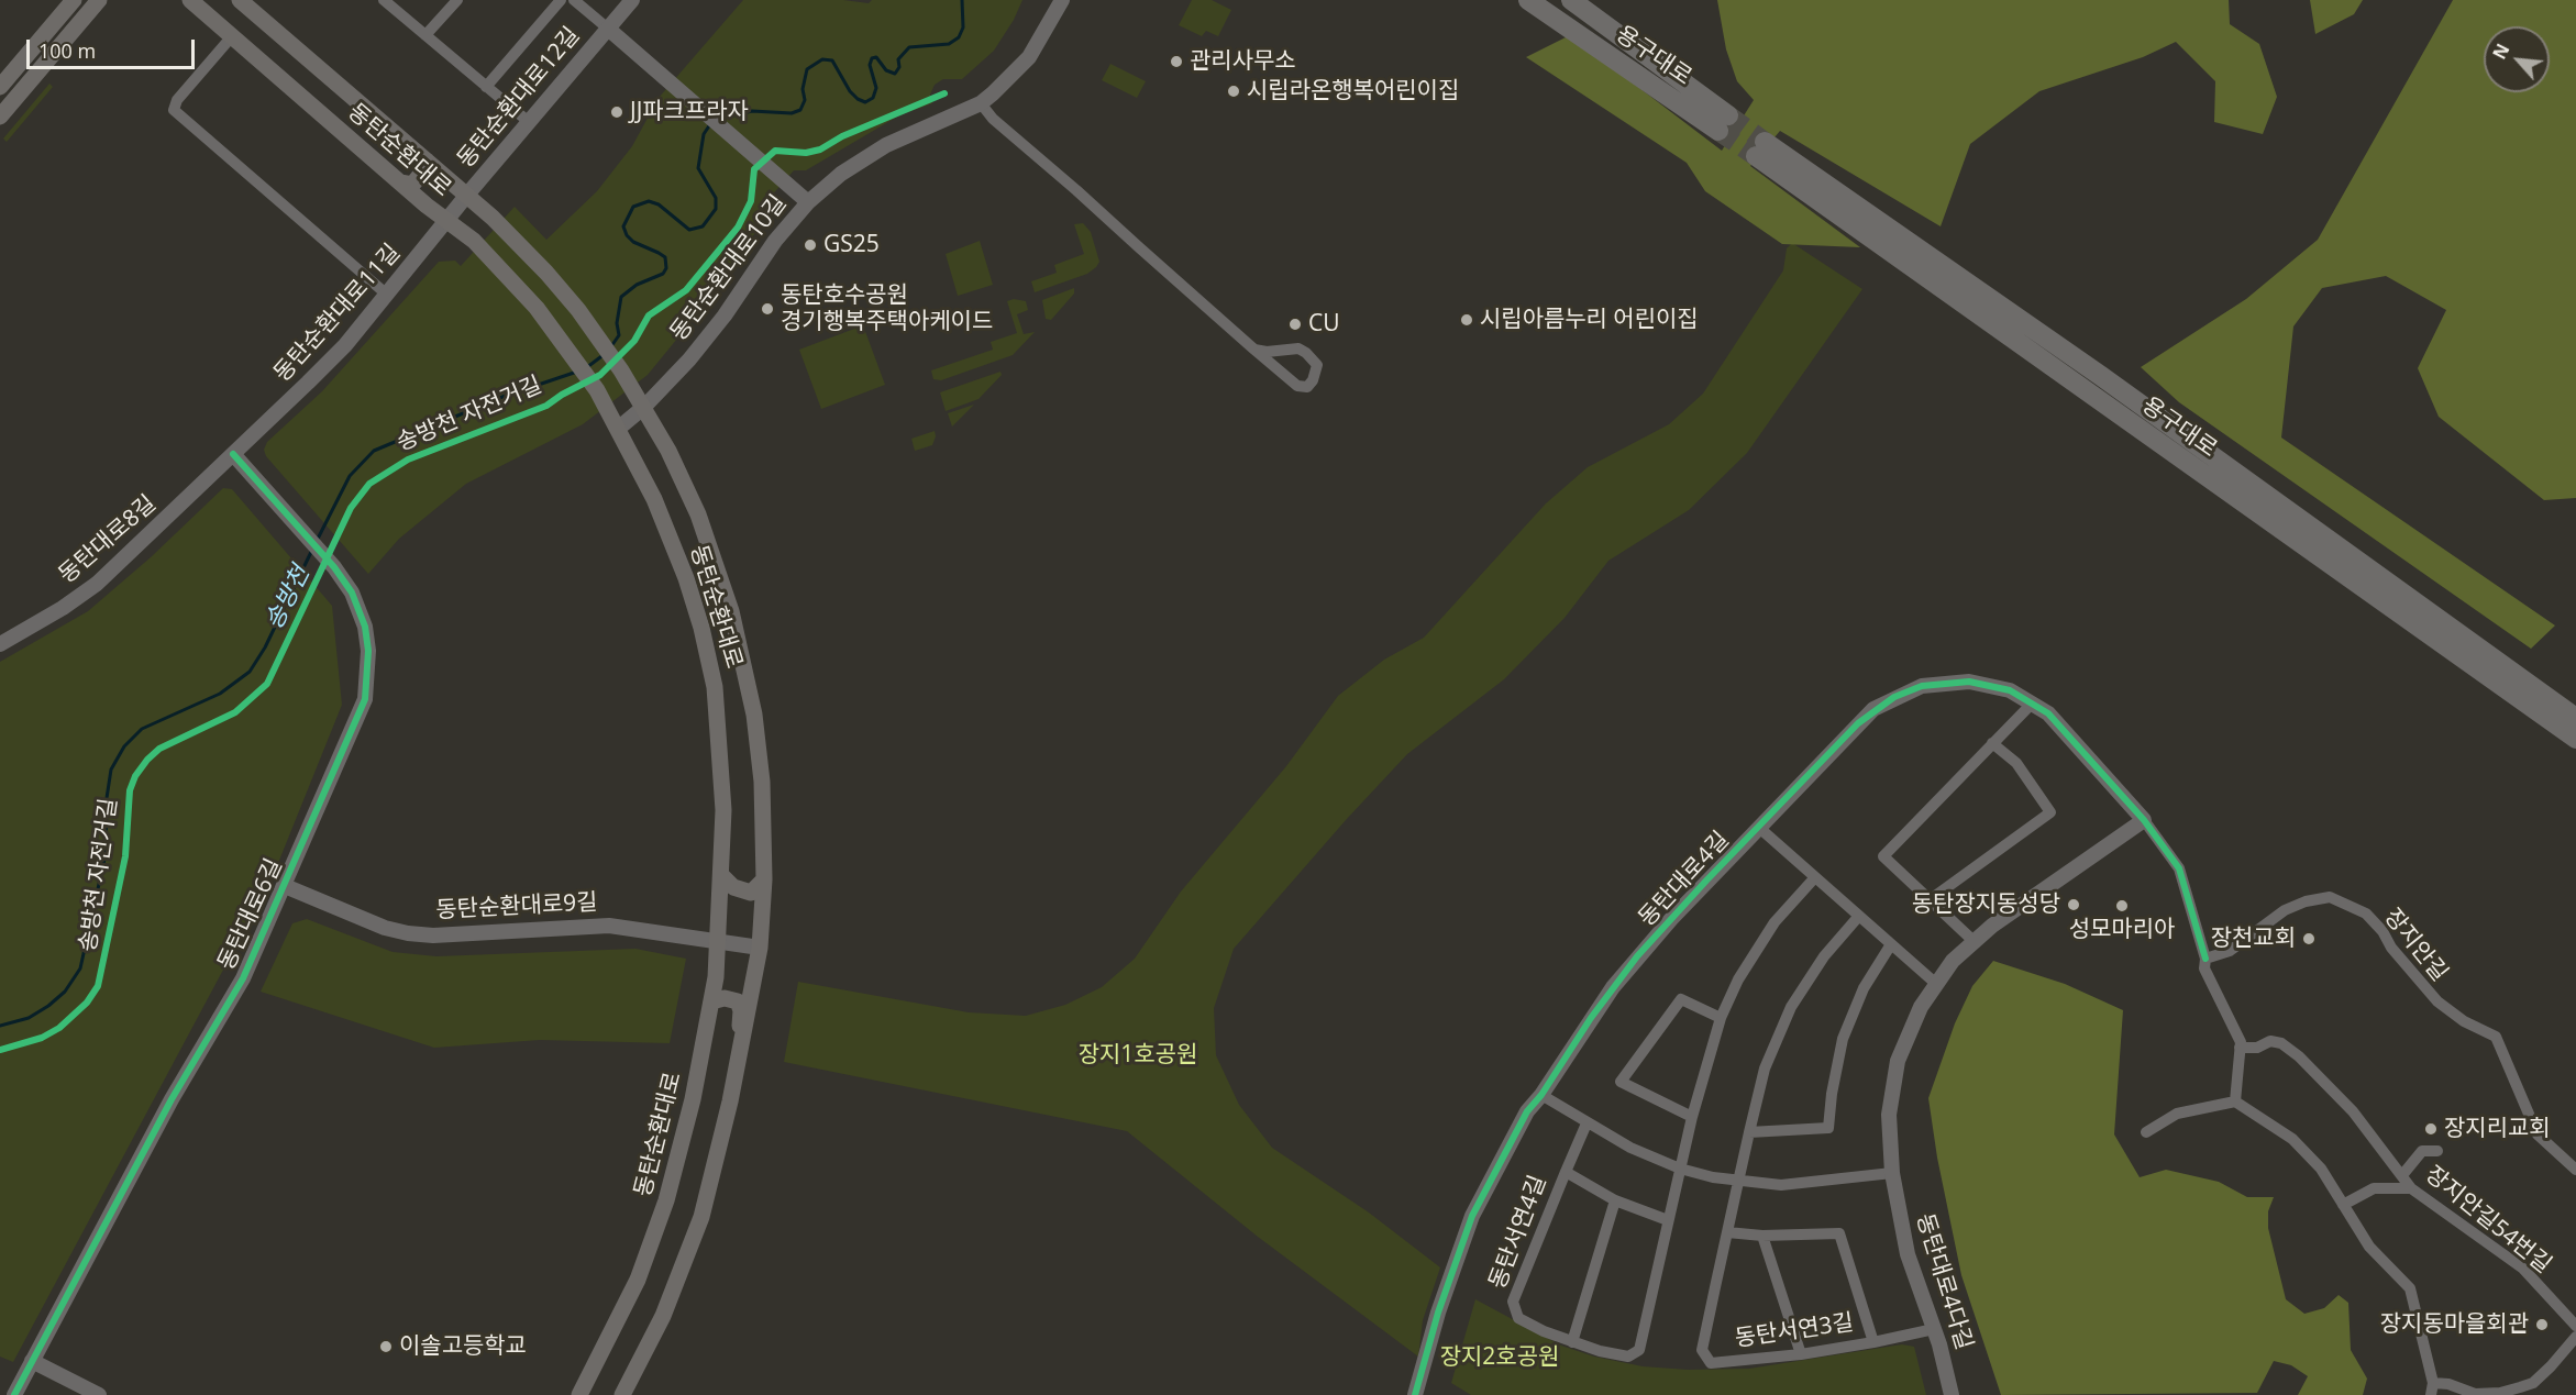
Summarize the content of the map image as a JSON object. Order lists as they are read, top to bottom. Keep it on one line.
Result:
{"streets":{"highway":["용구대로"],"main road":["동탄순환대로"],"street":["동탄순환대로12길","동탄순환대로10길","동탄순환대로11길","동탄대로8길","동탄대로4길","동탄순환대로9길","동탄대로6길","장지안길","장지안길54번길","동탄서연4길","동탄대로4다길","동탄서연3길"],"cycle path":["송방천 자전거길"]},"crossings":[["동탄순환대로12길","동탄순환대로"],["동탄순환대로12길","동탄순환대로11길"],["동탄순환대로","동탄순환대로10길"],["동탄순환대로","동탄순환대로11길"],["동탄순환대로","동탄순환대로9길"],["동탄순환대로11길","동탄대로8길"],["동탄순환대로11길","동탄대로6길"],["동탄대로8길","동탄대로6길"],["동탄대로4길","동탄대로4다길"],["동탄순환대로9길","동탄대로6길"]],"water":["송방천"],"parks":["장지1호공원","장지2호공원"],"places":["관리사무소","시립라온행복어린이집","JJ파크프라자","GS25","동탄호수공원 경기행복주택아케이드","시립아름누리 어린이집","CU","동탄장지동성당","성모마리아","장천교회","장지리교회","장지동마을회관","이솔고등학교"],"scale_bar":"100 m","north":"top left"}
